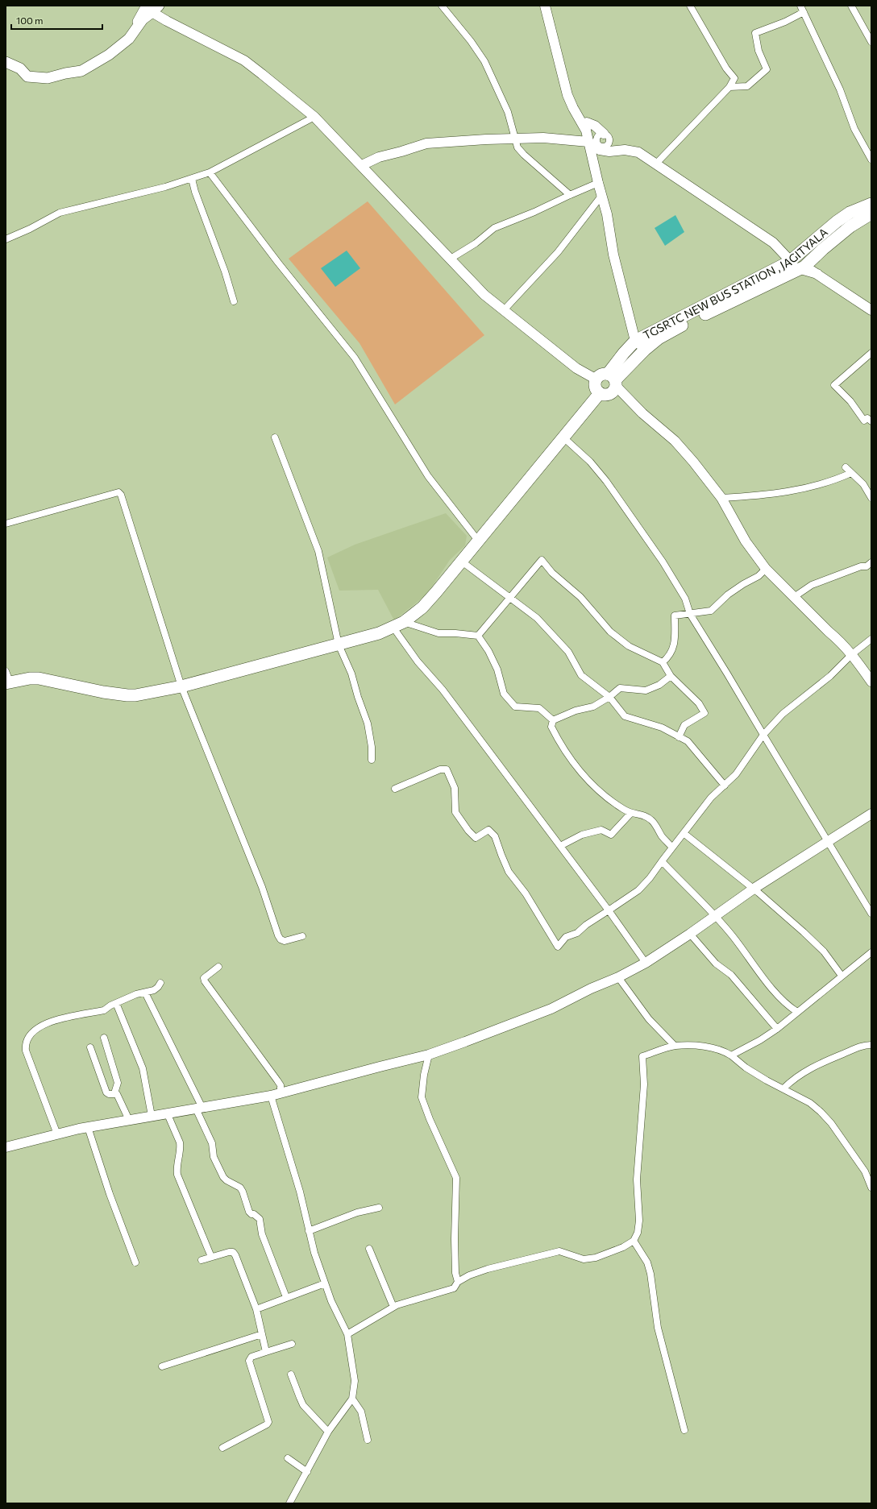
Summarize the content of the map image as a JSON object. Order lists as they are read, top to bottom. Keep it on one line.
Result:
{"streets":{"highway":["TGSRTC NEW BUS STATION , JAGITYALA"]},"scale_bar":"100 m"}
